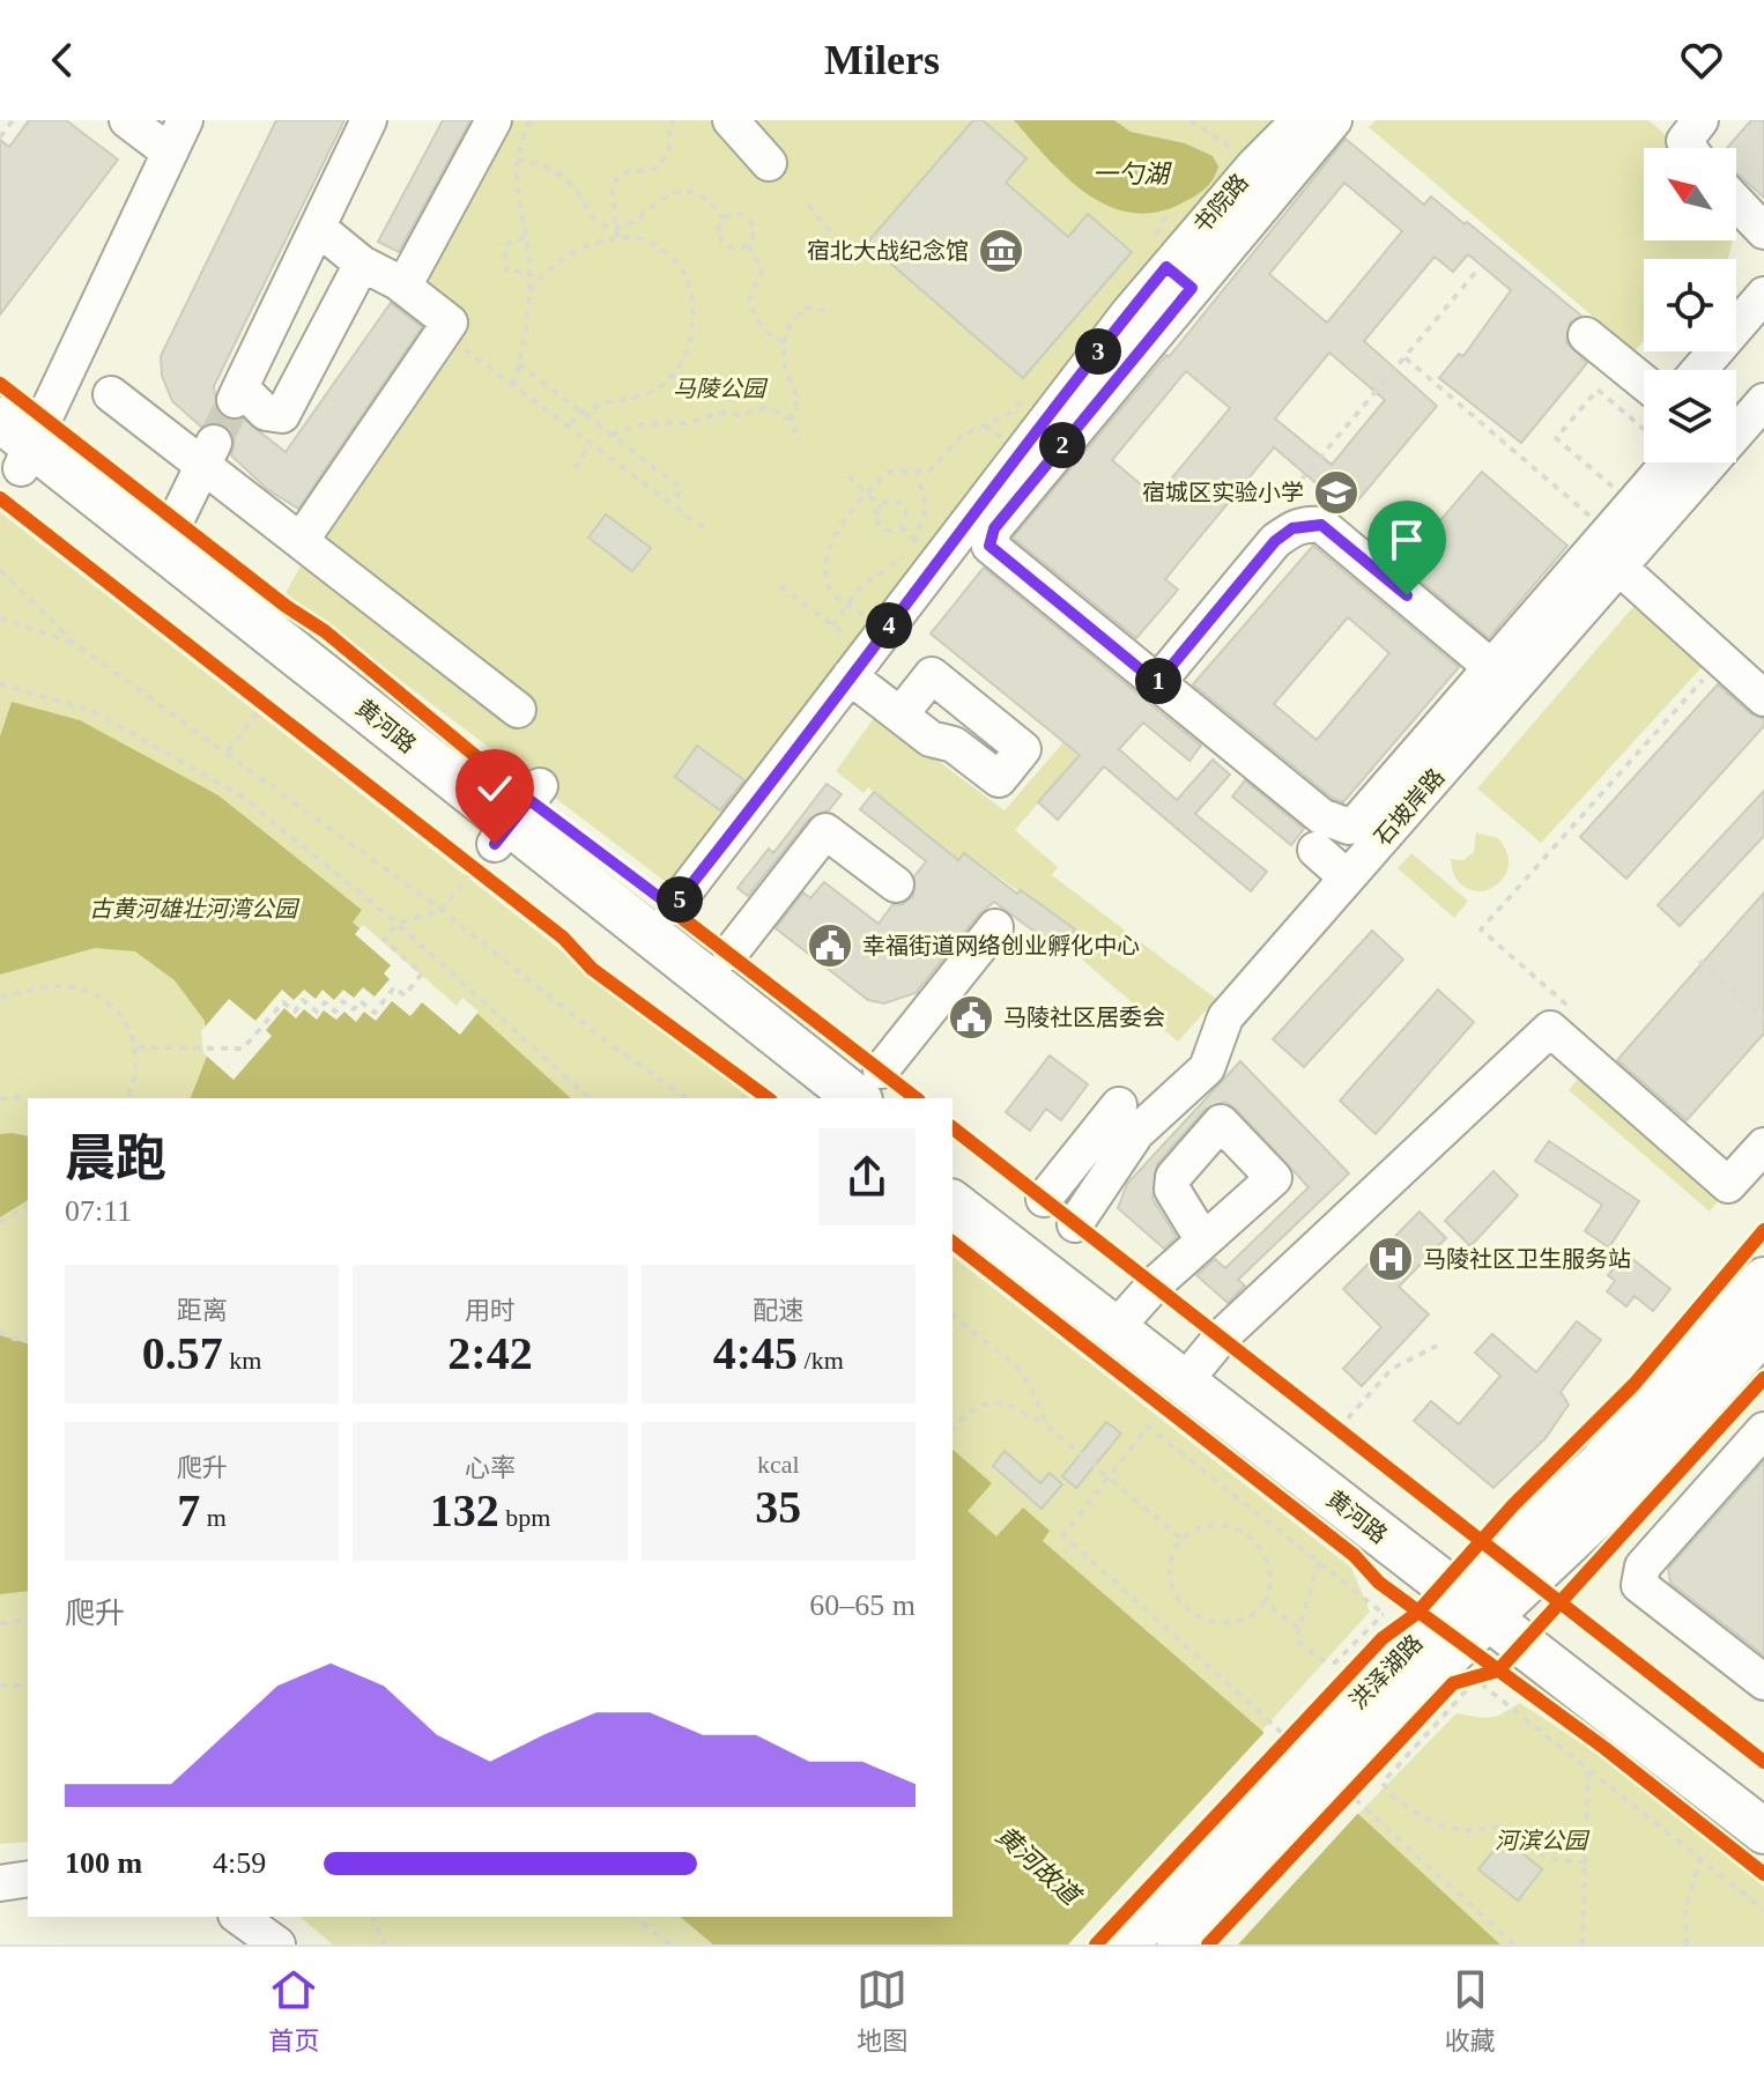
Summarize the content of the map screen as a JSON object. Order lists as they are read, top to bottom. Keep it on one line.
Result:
{"streets":{"main road":["黄河路","洪泽湖路"],"street":["书院路","石坡岸路"]},"crossings":[["黄河路","洪泽湖路"]],"water":["一勺湖","黄河故道"],"parks":["马陵公园","古黄河雄壮河湾公园","河滨公园"],"places":{"museum":["宿北大战纪念馆"],"school or university":["宿城区实验小学"],"public building":["幸福街道网络创业孵化中心","马陵社区居委会"],"hospital":["马陵社区卫生服务站"]},"north":"top left","page":{"header":"Milers","pins":["3","2","4","1","5"],"heading":["晨跑","07:11"],"stats":[["距离","0.57 km"],["用时","2:42"],["配速","4:45 /km"],["爬升","7 m"],["心率","132 bpm"],["kcal","35"]],"chart":["爬升","60–65 m"],"list":[{"name":"100 m","note":"4:59"}],"tabs":["首页","地图","收藏"]}}
